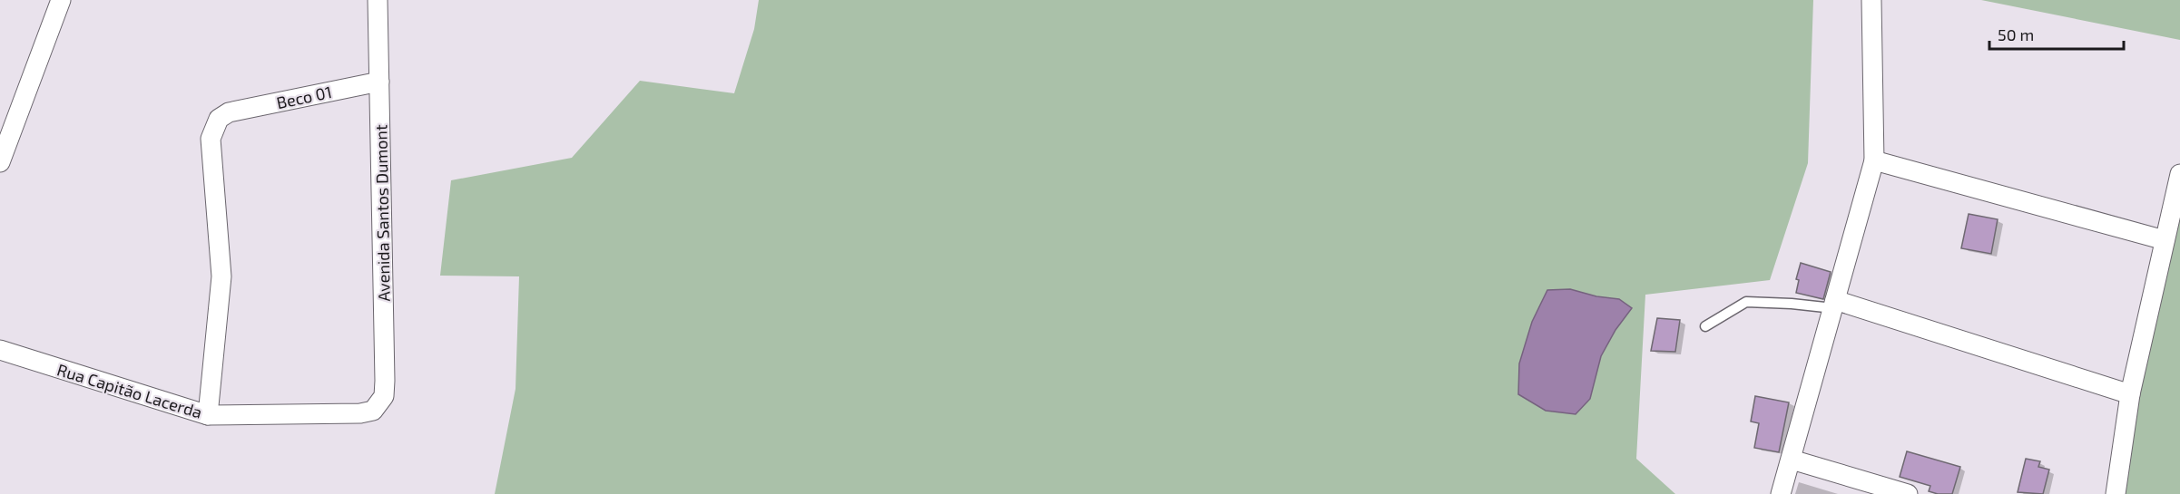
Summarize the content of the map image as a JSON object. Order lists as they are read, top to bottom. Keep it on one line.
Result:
{"streets":{"street":["Beco 01","Avenida Santos Dumont","Rua Capitão Lacerda"]},"crossings":[["Beco 01","Avenida Santos Dumont"],["Beco 01","Rua Capitão Lacerda"],["Avenida Santos Dumont","Rua Capitão Lacerda"]],"scale_bar":"50 m"}
